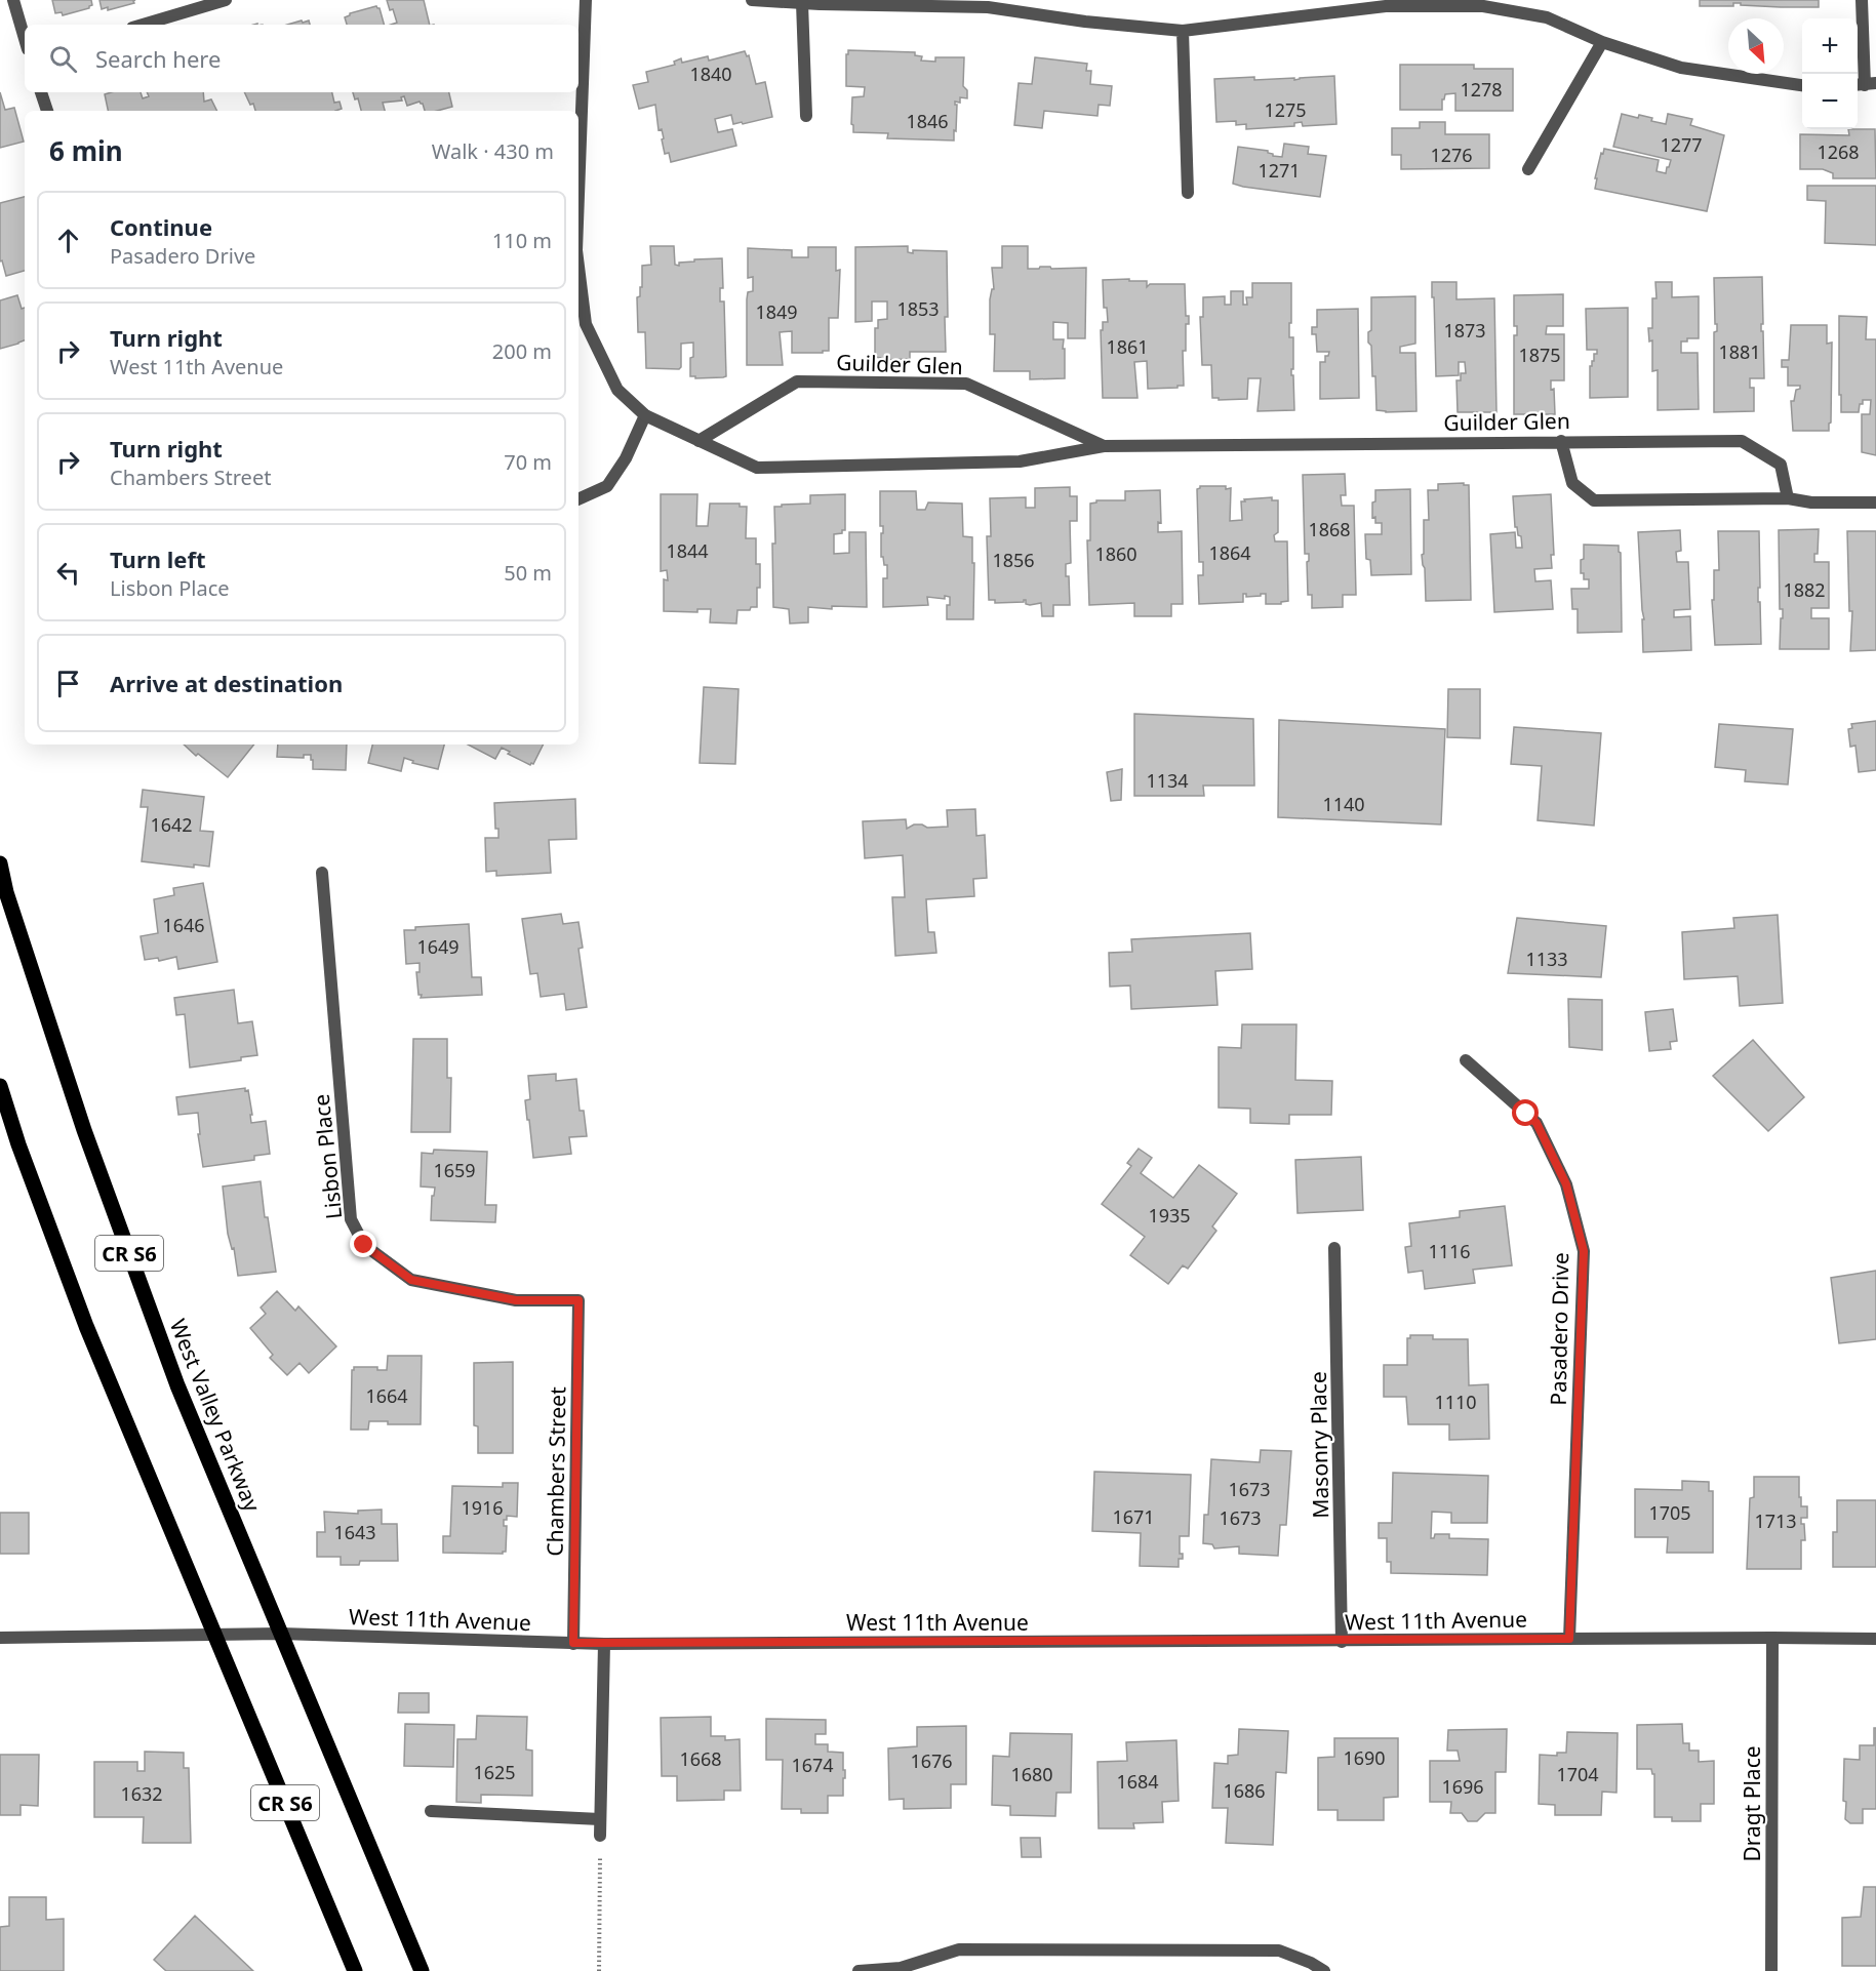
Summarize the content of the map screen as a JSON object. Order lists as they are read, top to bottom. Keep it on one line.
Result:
{"streets":{"main road":["CR S6","West Valley Parkway"],"street":["Guilder Glen","Lisbon Place","Pasadero Drive","Masonry Place","Chambers Street","West 11th Avenue","Dragt Place"]},"crossings":[["Lisbon Place","Chambers Street"],["CR S6","West 11th Avenue"],["Pasadero Drive","West 11th Avenue"],["West Valley Parkway","West 11th Avenue"],["Masonry Place","West 11th Avenue"],["Chambers Street","West 11th Avenue"],["West 11th Avenue","Dragt Place"]],"house_numbers":["1840","1278","1275","1846","1277","1268","1276","1271","1853","1849","1873","1861","1881","1875","1868","1844","1864","1860","1856","1882","1134","1140","1642","1646","1649","1133","1659","1935","1116","1664","1110","1673","1916","1705","1671","1673","1713","1643","1690","1668","1676","1674","1625","1680","1704","1684","1696","1686","1632"],"north":"bottom right","page":{"map_buttons":["+","−"],"search":"Search here","heading":["6 min","Walk · 430 m"],"list":[["Continue","Pasadero Drive","110 m"],["Turn right","West 11th Avenue","200 m"],["Turn right","Chambers Street","70 m"],["Turn left","Lisbon Place","50 m"],"Arrive at destination"]}}
